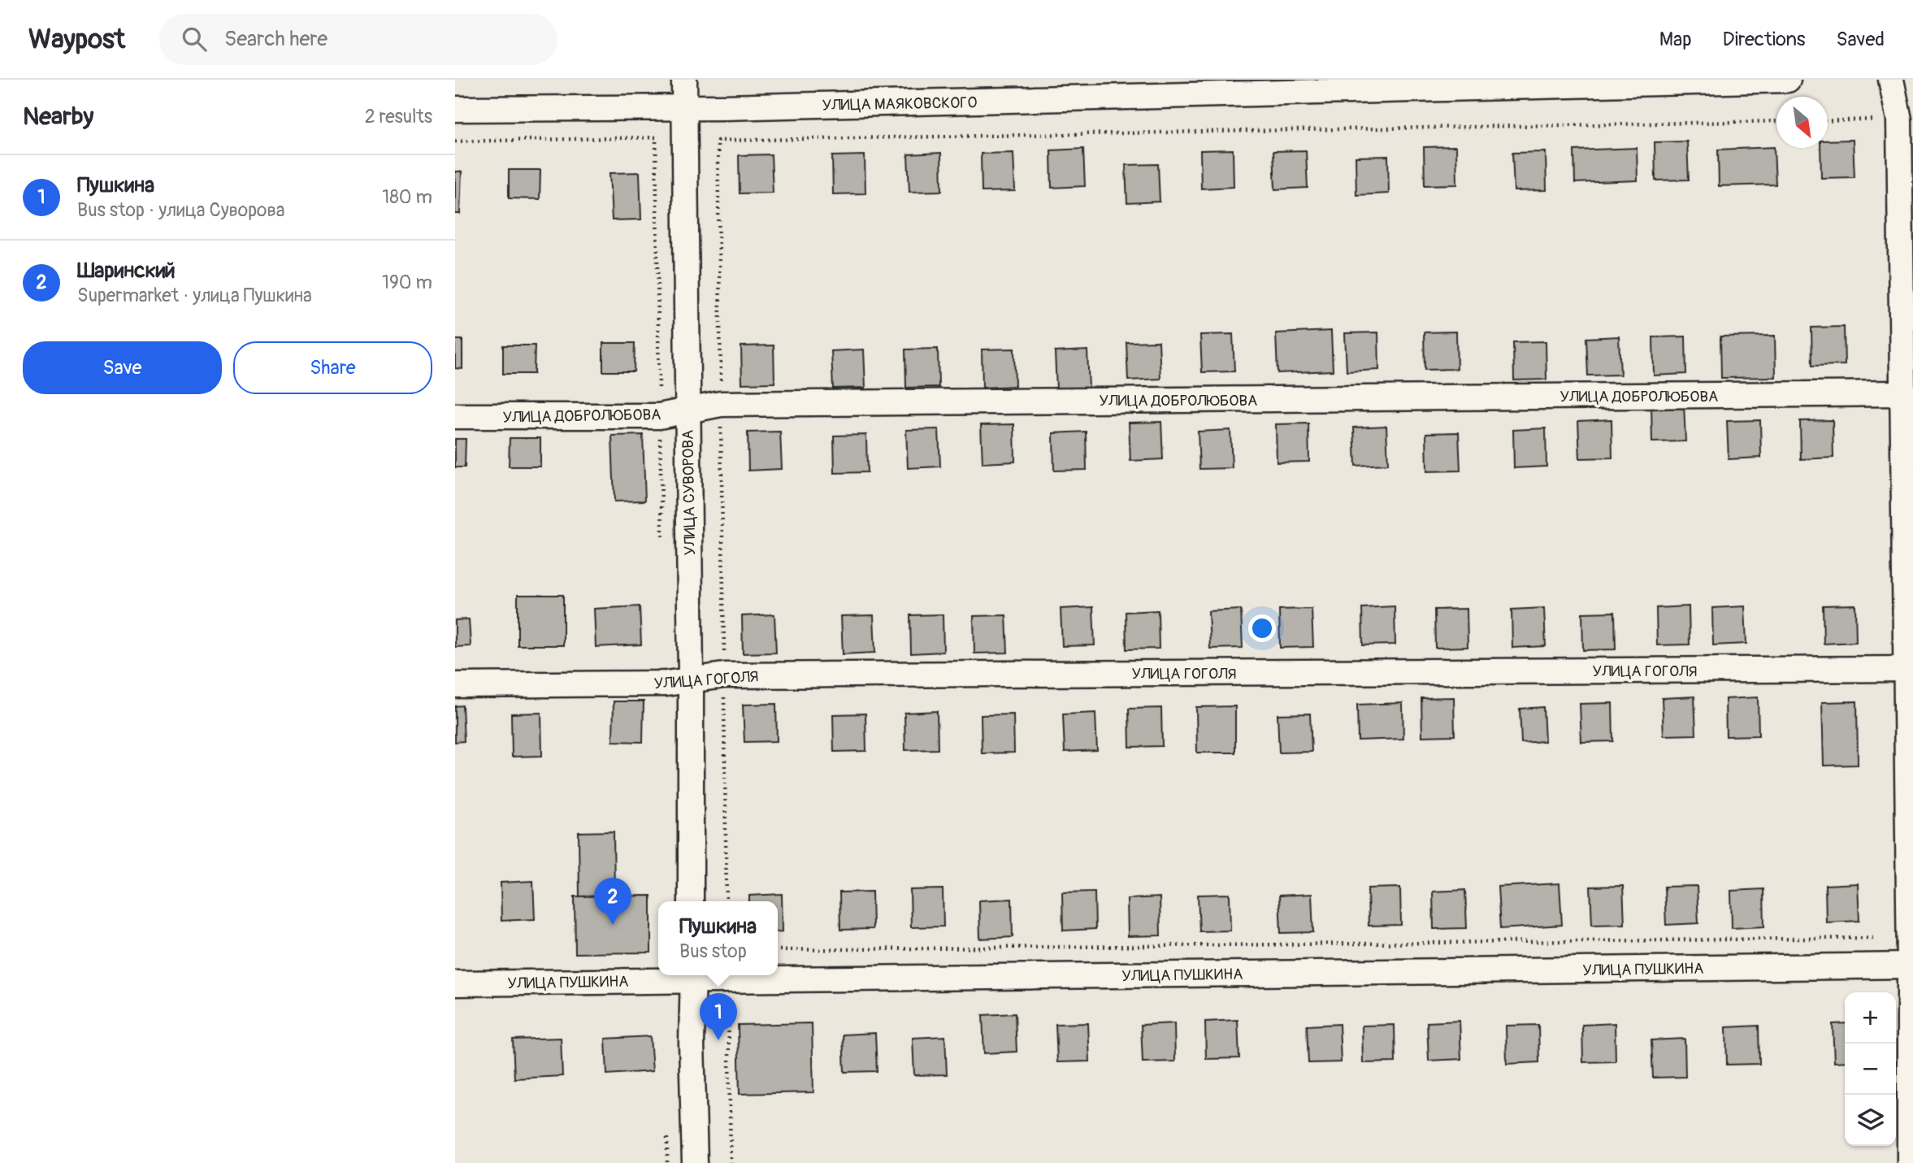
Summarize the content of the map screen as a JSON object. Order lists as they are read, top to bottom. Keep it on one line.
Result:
{"streets":{"street":["УЛИЦА МАЯКОВСКОГО","УЛИЦА ДОБРОЛЮБОВА","УЛИЦА СУВОРОВА","УЛИЦА ГОГОЛЯ","УЛИЦА ПУШКИНА"]},"crossings":[["УЛИЦА МАЯКОВСКОГО","УЛИЦА СУВОРОВА"],["УЛИЦА ДОБРОЛЮБОВА","УЛИЦА СУВОРОВА"],["УЛИЦА СУВОРОВА","УЛИЦА ГОГОЛЯ"]],"north":"bottom right","page":{"header":"Waypost","search":"Search here","nav":["Map","Directions","Saved"],"heading":["Nearby","2 results"],"list":[{"mark":"1","name":"Пушкина","note":"Bus stop · улица Суворова","value":"180 m"},{"mark":"2","name":"Шаринский","note":"Supermarket · улица Пушкина","value":"190 m"}],"buttons":["Save","Share"],"pins":["2","1"],"popup":["Пушкина","Bus stop"],"map_buttons":["+","−"]}}
